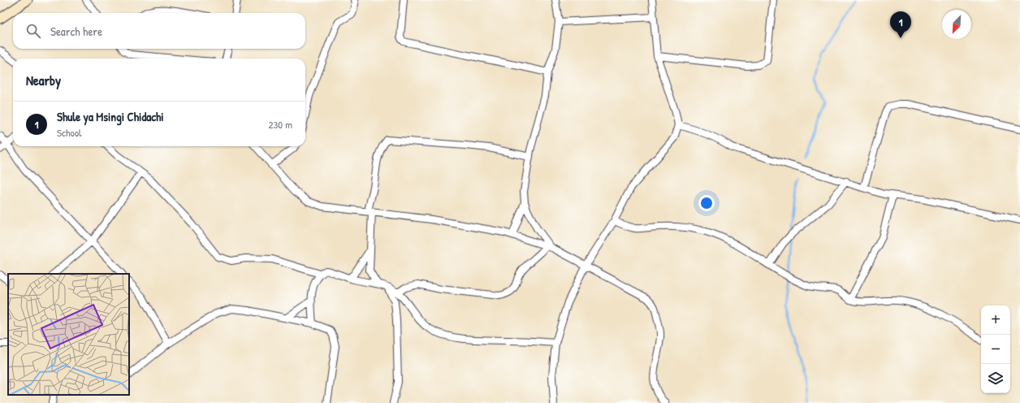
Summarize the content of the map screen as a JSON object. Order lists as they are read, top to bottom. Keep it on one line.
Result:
{"north":"bottom left","page":{"pins":"1","search":"Search here","heading":"Nearby","list":[{"mark":"1","name":"Shule ya Msingi Chidachi","note":"School","value":"230 m"}],"map_buttons":["+","−"]}}
